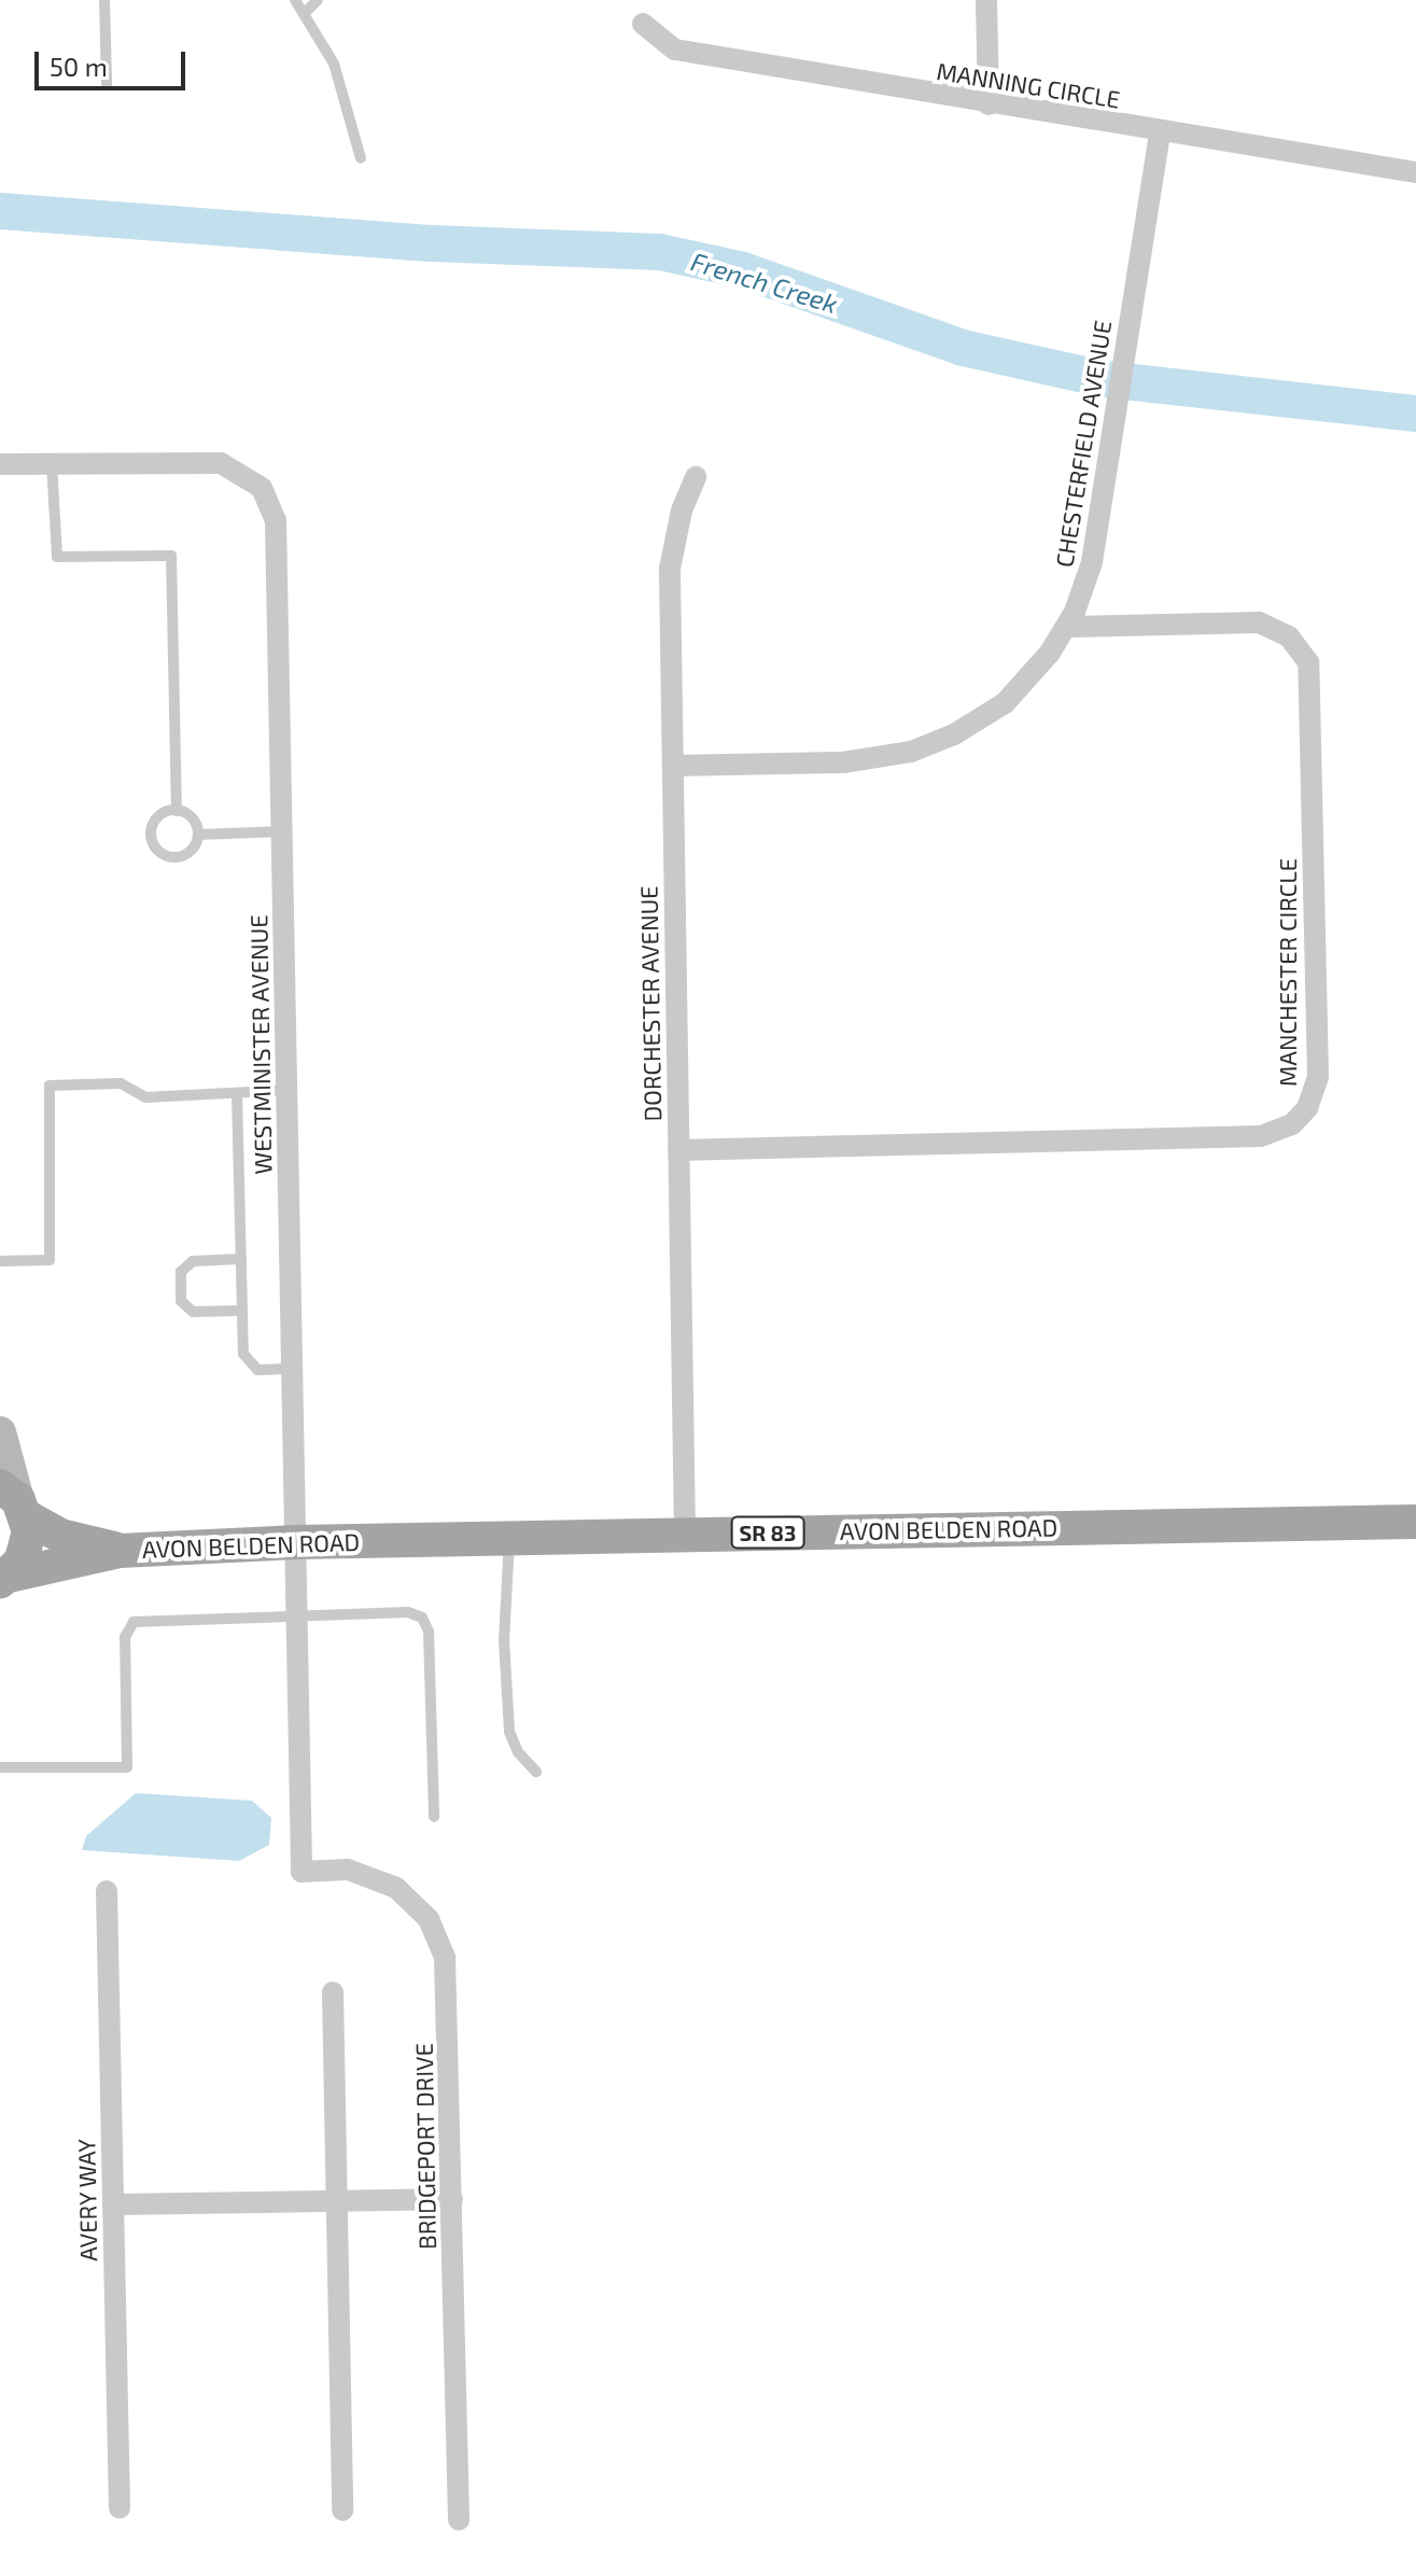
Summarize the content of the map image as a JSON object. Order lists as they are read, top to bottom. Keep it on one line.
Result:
{"streets":{"main road":["AVON BELDEN ROAD","SR 83"],"street":["MANNING CIRCLE","CHESTERFIELD AVENUE","MANCHESTER CIRCLE","DORCHESTER AVENUE","WESTMINISTER AVENUE","BRIDGEPORT DRIVE","AVERY WAY"]},"crossings":[["MANNING CIRCLE","CHESTERFIELD AVENUE"],["CHESTERFIELD AVENUE","MANCHESTER CIRCLE"],["CHESTERFIELD AVENUE","DORCHESTER AVENUE"],["MANCHESTER CIRCLE","DORCHESTER AVENUE"],["DORCHESTER AVENUE","AVON BELDEN ROAD"],["WESTMINISTER AVENUE","AVON BELDEN ROAD"],["WESTMINISTER AVENUE","BRIDGEPORT DRIVE"]],"water":["French Creek"],"scale_bar":"50 m"}
